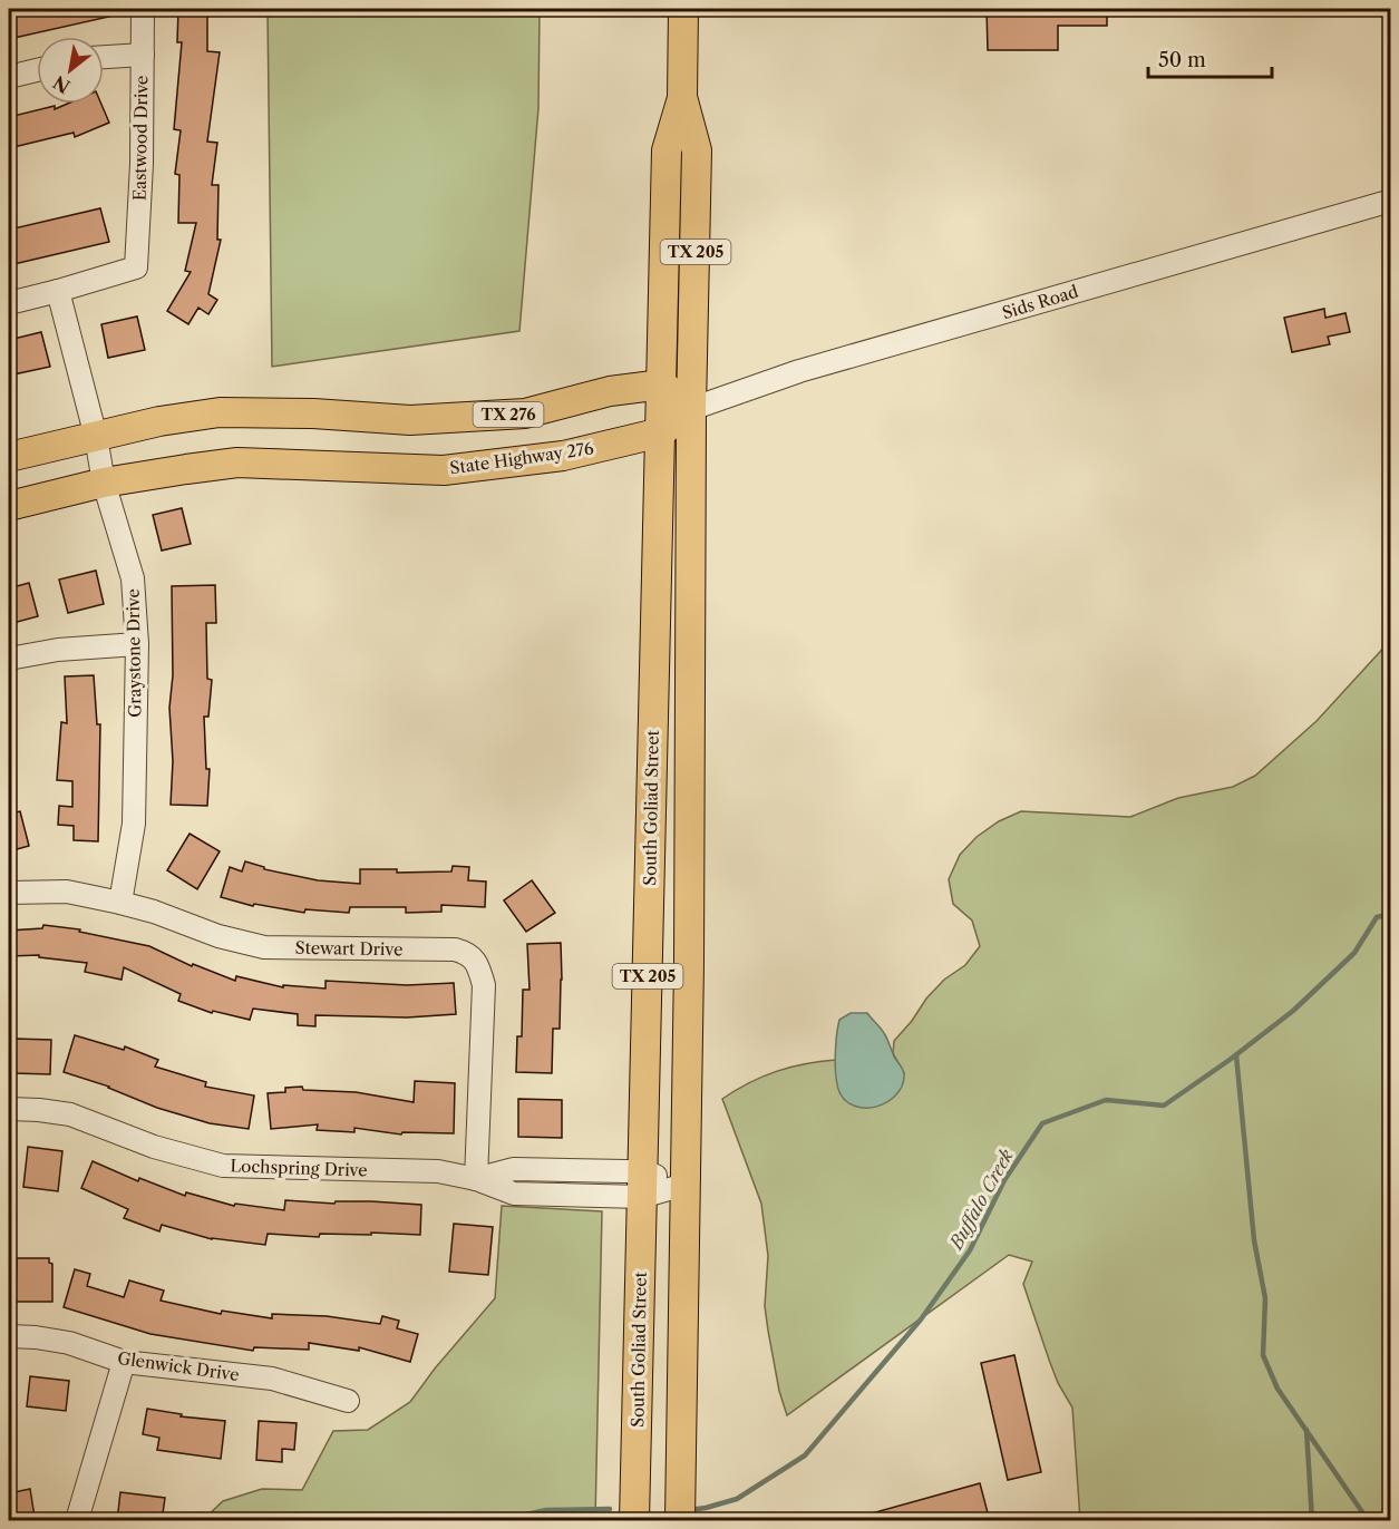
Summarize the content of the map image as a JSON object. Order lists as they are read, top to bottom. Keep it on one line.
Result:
{"streets":{"main road":["TX 205","TX 276","State Highway 276","South Goliad Street"],"street":["Eastwood Drive","Sids Road","Graystone Drive","Stewart Drive","Lochspring Drive","Glenwick Drive"]},"crossings":[["Eastwood Drive","Graystone Drive"],["Sids Road","State Highway 276"],["Sids Road","South Goliad Street"],["TX 276","Graystone Drive"],["TX 276","South Goliad Street"],["State Highway 276","Graystone Drive"],["State Highway 276","South Goliad Street"],["Graystone Drive","Stewart Drive"],["South Goliad Street","Lochspring Drive"],["Stewart Drive","Lochspring Drive"]],"water":["Buffalo Creek"],"scale_bar":"50 m","north":"bottom left"}
